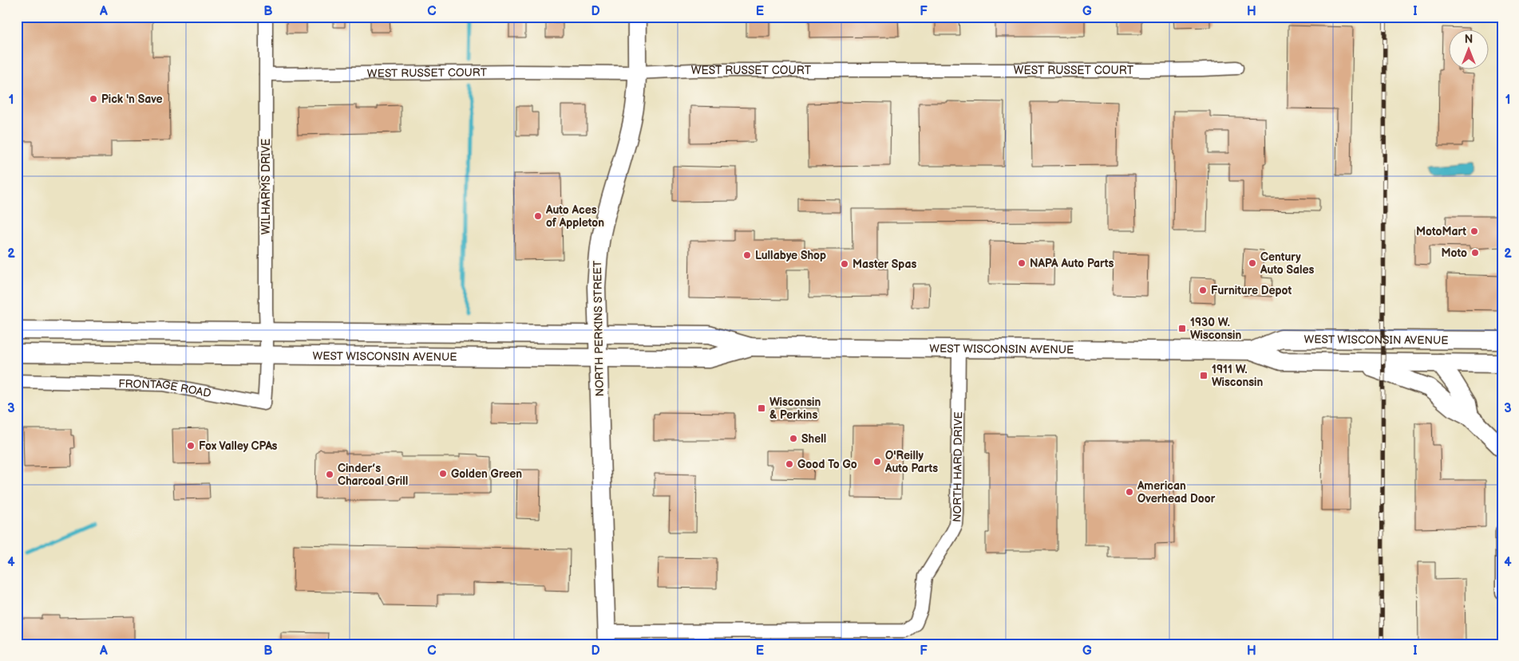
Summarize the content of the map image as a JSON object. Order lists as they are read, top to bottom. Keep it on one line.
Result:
{"streets":{"main road":["NORTH PERKINS STREET","WEST WISCONSIN AVENUE"],"street":["WEST RUSSET COURT","WILHARMS DRIVE","FRONTAGE ROAD","NORTH HARD DRIVE"]},"crossings":[["WEST RUSSET COURT","WILHARMS DRIVE"],["WEST RUSSET COURT","NORTH PERKINS STREET"],["WILHARMS DRIVE","WEST WISCONSIN AVENUE"],["WILHARMS DRIVE","FRONTAGE ROAD"],["NORTH PERKINS STREET","WEST WISCONSIN AVENUE"],["NORTH PERKINS STREET","NORTH HARD DRIVE"],["WEST WISCONSIN AVENUE","FRONTAGE ROAD"],["WEST WISCONSIN AVENUE","NORTH HARD DRIVE"]],"places":{"other":["Pick 'n Save","Auto Aces of Appleton","MotoMart","Moto","Lullabye Shop","NAPA Auto Parts","Century Auto Sales","Master Spas","Furniture Depot","Shell","Fox Valley CPAs","O'Reilly Auto Parts","Good To Go","Golden Green","Cinder’s Charcoal Grill","American Overhead Door"],"transit":["1930 W. Wisconsin","1911 W. Wisconsin","Wisconsin & Perkins"]},"north":"top","grid":{"columns":["A","B","C","D","E","F","G","H","I"],"rows":["1","2","3","4"]}}
